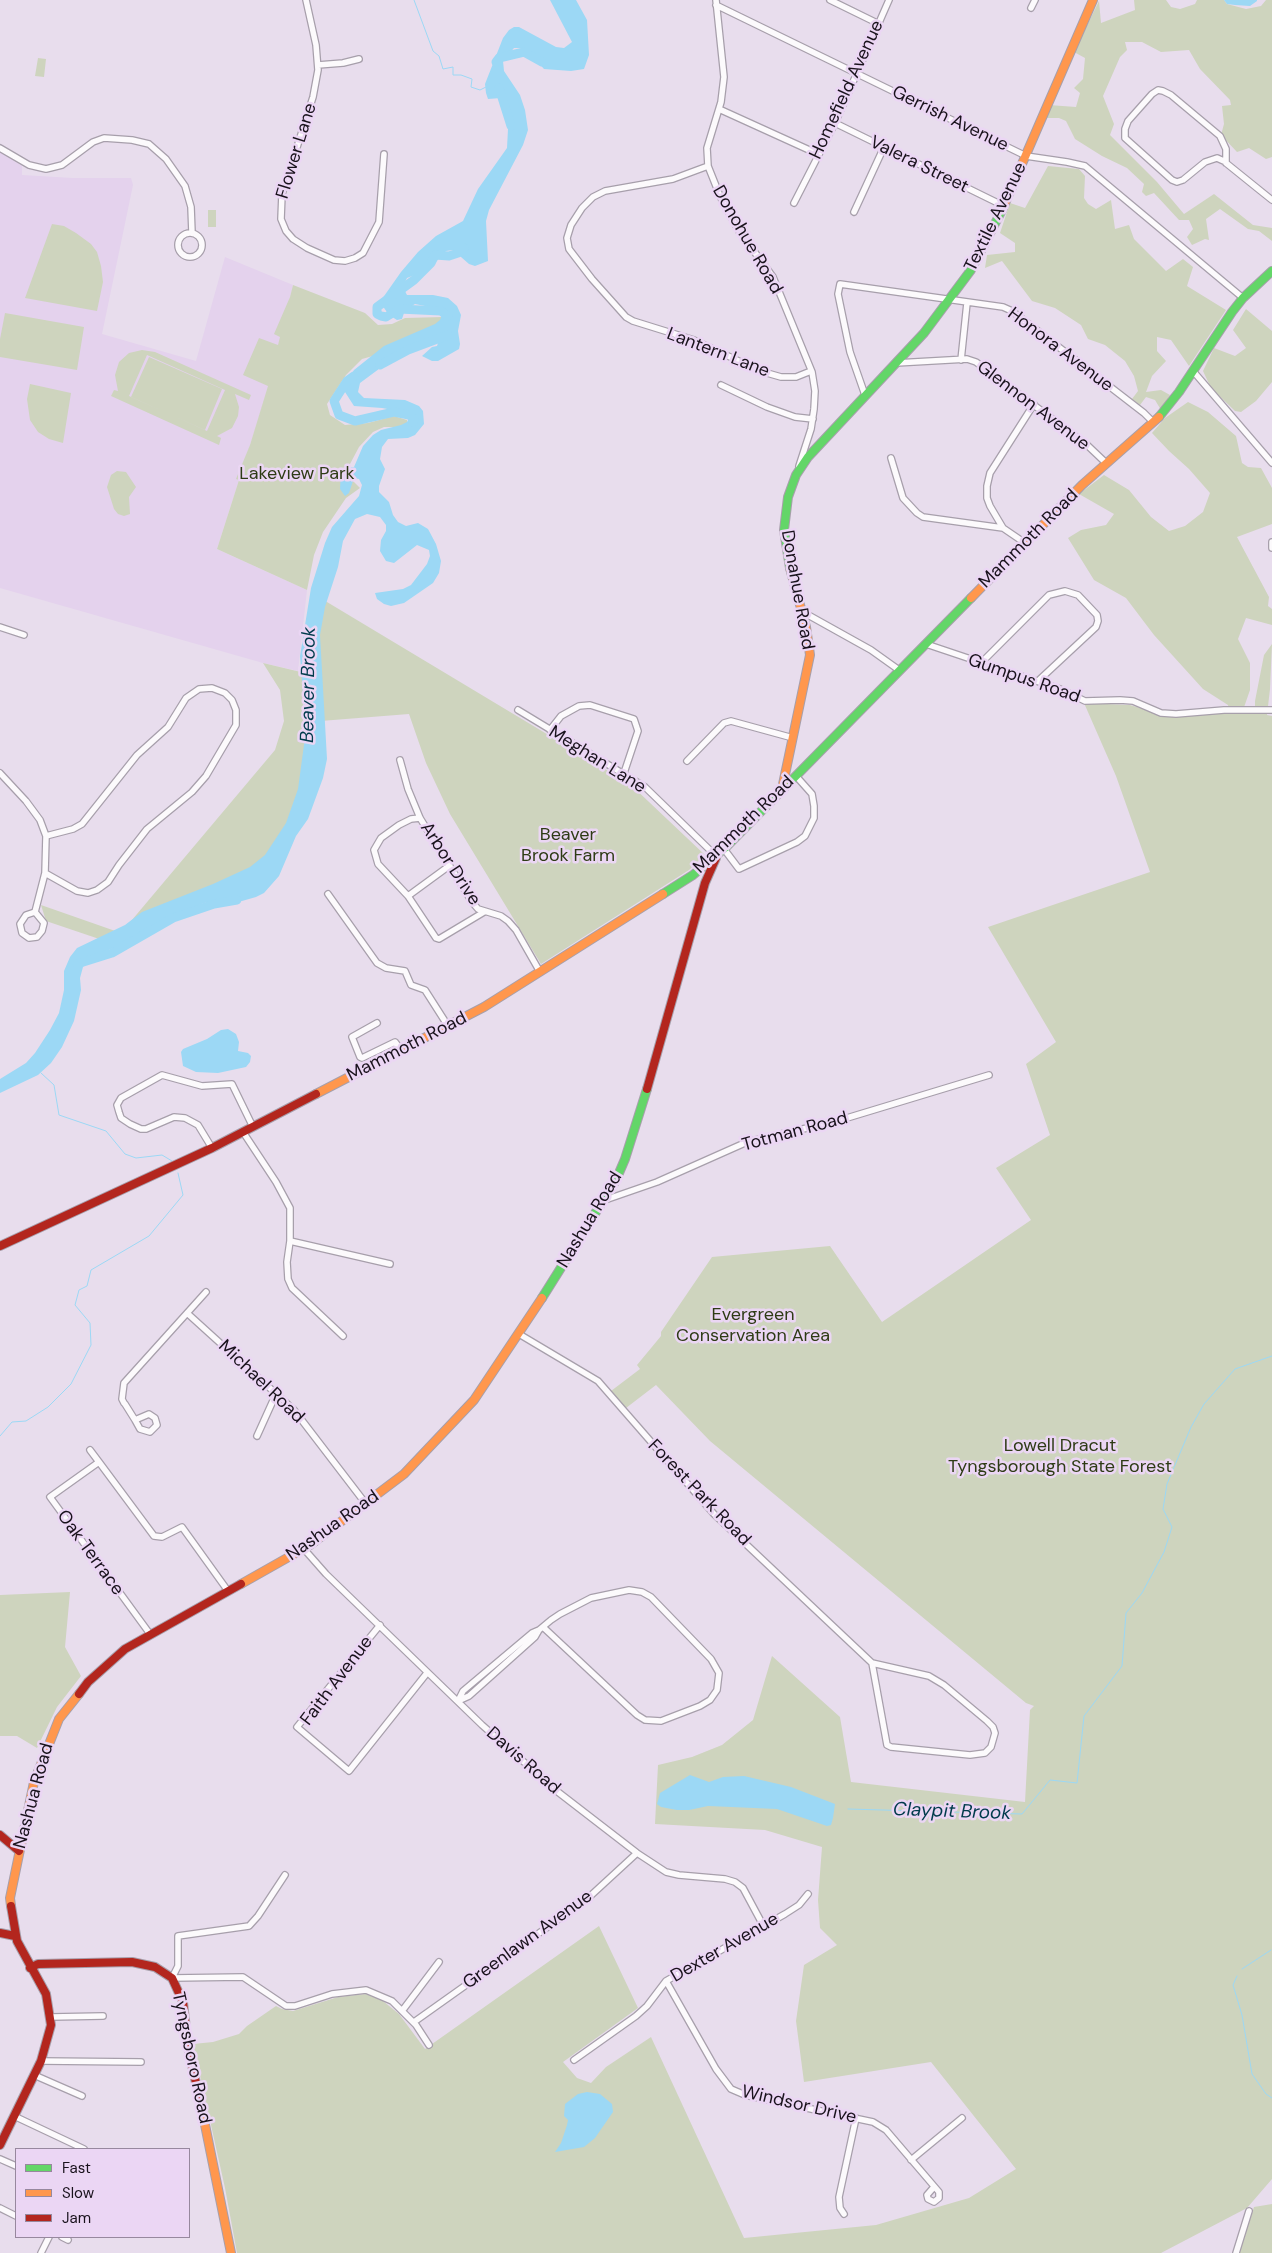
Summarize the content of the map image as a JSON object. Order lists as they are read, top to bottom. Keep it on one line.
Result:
{"streets":{"main road":["Textile Avenue","Mammoth Road","Donahue Road","Nashua Road","Tyngsboro Road"],"street":["Homefield Avenue","Gerrish Avenue","Flower Lane","Valera Street","Donohue Road","Honora Avenue","Lantern Lane","Glennon Avenue","Gumpus Road","Meghan Lane","Arbor Drive","Totman Road","Michael Road","Forest Park Road","Oak Terrace","Faith Avenue","Davis Road","Greenlawn Avenue","Dexter Avenue","Windsor Drive"]},"crossings":[["Homefield Avenue","Gerrish Avenue"],["Homefield Avenue","Valera Street"],["Gerrish Avenue","Textile Avenue"],["Gerrish Avenue","Donohue Road"],["Gerrish Avenue","Mammoth Road"],["Valera Street","Textile Avenue"],["Textile Avenue","Donohue Road"],["Textile Avenue","Honora Avenue"],["Textile Avenue","Glennon Avenue"],["Textile Avenue","Donahue Road"],["Donohue Road","Lantern Lane"],["Donohue Road","Donahue Road"],["Honora Avenue","Mammoth Road"],["Glennon Avenue","Mammoth Road"],["Mammoth Road","Donahue Road"],["Mammoth Road","Gumpus Road"],["Mammoth Road","Meghan Lane"],["Mammoth Road","Arbor Drive"],["Mammoth Road","Nashua Road"],["Meghan Lane","Nashua Road"],["Totman Road","Nashua Road"],["Nashua Road","Michael Road"],["Nashua Road","Forest Park Road"],["Nashua Road","Oak Terrace"],["Nashua Road","Davis Road"],["Nashua Road","Tyngsboro Road"],["Faith Avenue","Davis Road"],["Davis Road","Greenlawn Avenue"],["Davis Road","Dexter Avenue"],["Dexter Avenue","Windsor Drive"]],"water":["Beaver Brook","Claypit Brook"],"parks":["Lakeview Park","Beaver Brook Farm","Evergreen Conservation Area","Lowell Dracut Tyngsborough State Forest"],"legend":["Fast","Slow","Jam"]}
